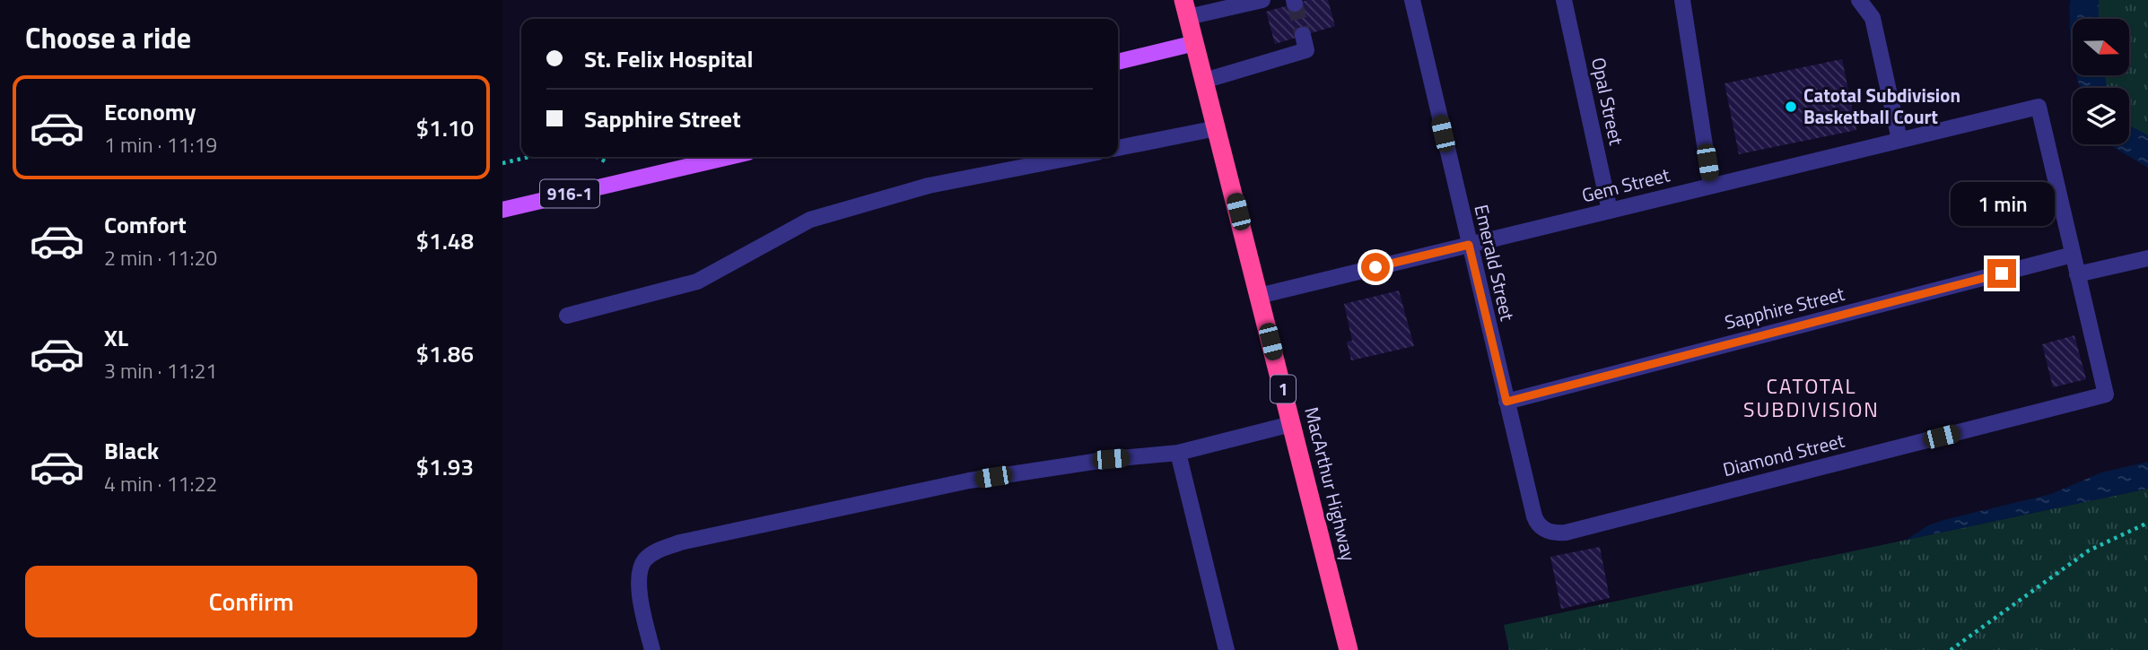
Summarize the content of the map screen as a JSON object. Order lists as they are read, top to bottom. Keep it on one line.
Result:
{"streets":{"highway":["1","MacArthur Highway"],"main road":["916-1"],"street":["Opal Street","Gem Street","Emerald Street","Sapphire Street","Diamond Street"]},"crossings":[["Opal Street","Gem Street"],["Gem Street","Emerald Street"],["Gem Street","Sapphire Street"],["Gem Street","MacArthur Highway"],["Emerald Street","Sapphire Street"],["Emerald Street","Diamond Street"]],"districts":["CATOTAL SUBDIVISION"],"places":["Catotal Subdivision Basketball Court"],"north":"right","page":{"heading":"Choose a ride","banner":["St. Felix Hospital","Sapphire Street"],"list":[{"name":"Economy","note":"1 min · 11:19","value":"$1.10"},{"name":"Comfort","note":"2 min · 11:20","value":"$1.48"},{"name":"XL","note":"3 min · 11:21","value":"$1.86"},{"name":"Black","note":"4 min · 11:22","value":"$1.93"}],"bubble":"1 min","buttons":"Confirm"}}
